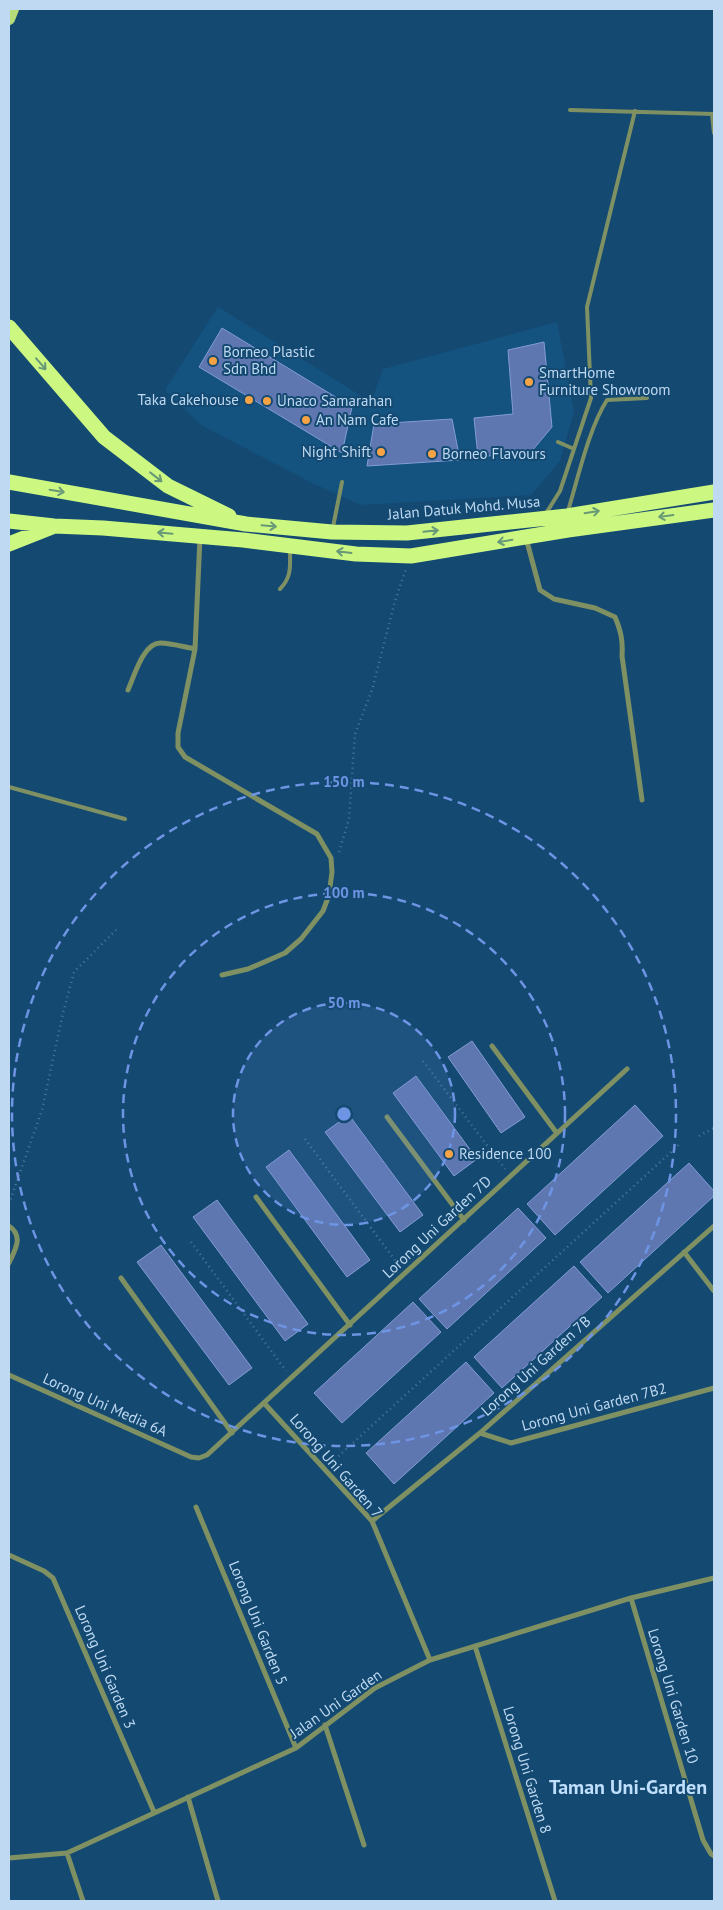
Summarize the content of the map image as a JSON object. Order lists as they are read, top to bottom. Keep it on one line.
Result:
{"streets":{"highway":["Jalan Datuk Mohd. Musa"],"street":["Lorong Uni Garden 7D","Lorong Uni Garden 7B","Lorong Uni Media 6A","Lorong Uni Garden 7B2","Lorong Uni Garden 7","Lorong Uni Garden 5","Lorong Uni Garden 3","Lorong Uni Garden 10","Jalan Uni Garden","Lorong Uni Garden 8"]},"crossings":[["Lorong Uni Garden 7D","Lorong Uni Media 6A"],["Lorong Uni Garden 7D","Lorong Uni Garden 7"],["Lorong Uni Garden 7B","Lorong Uni Garden 7B2"],["Lorong Uni Garden 7B","Lorong Uni Garden 7"],["Lorong Uni Garden 7","Jalan Uni Garden"],["Lorong Uni Garden 5","Jalan Uni Garden"],["Lorong Uni Garden 3","Jalan Uni Garden"],["Lorong Uni Garden 10","Jalan Uni Garden"],["Jalan Uni Garden","Lorong Uni Garden 8"]],"districts":["Taman Uni-Garden"],"places":["Borneo Plastic Sdn Bhd","SmartHome Furniture Showroom","Taka Cakehouse","Unaco Samarahan","An Nam Cafe","Night Shift","Borneo Flavours","Residence 100"],"rings":["150 m","100 m","50 m"]}
